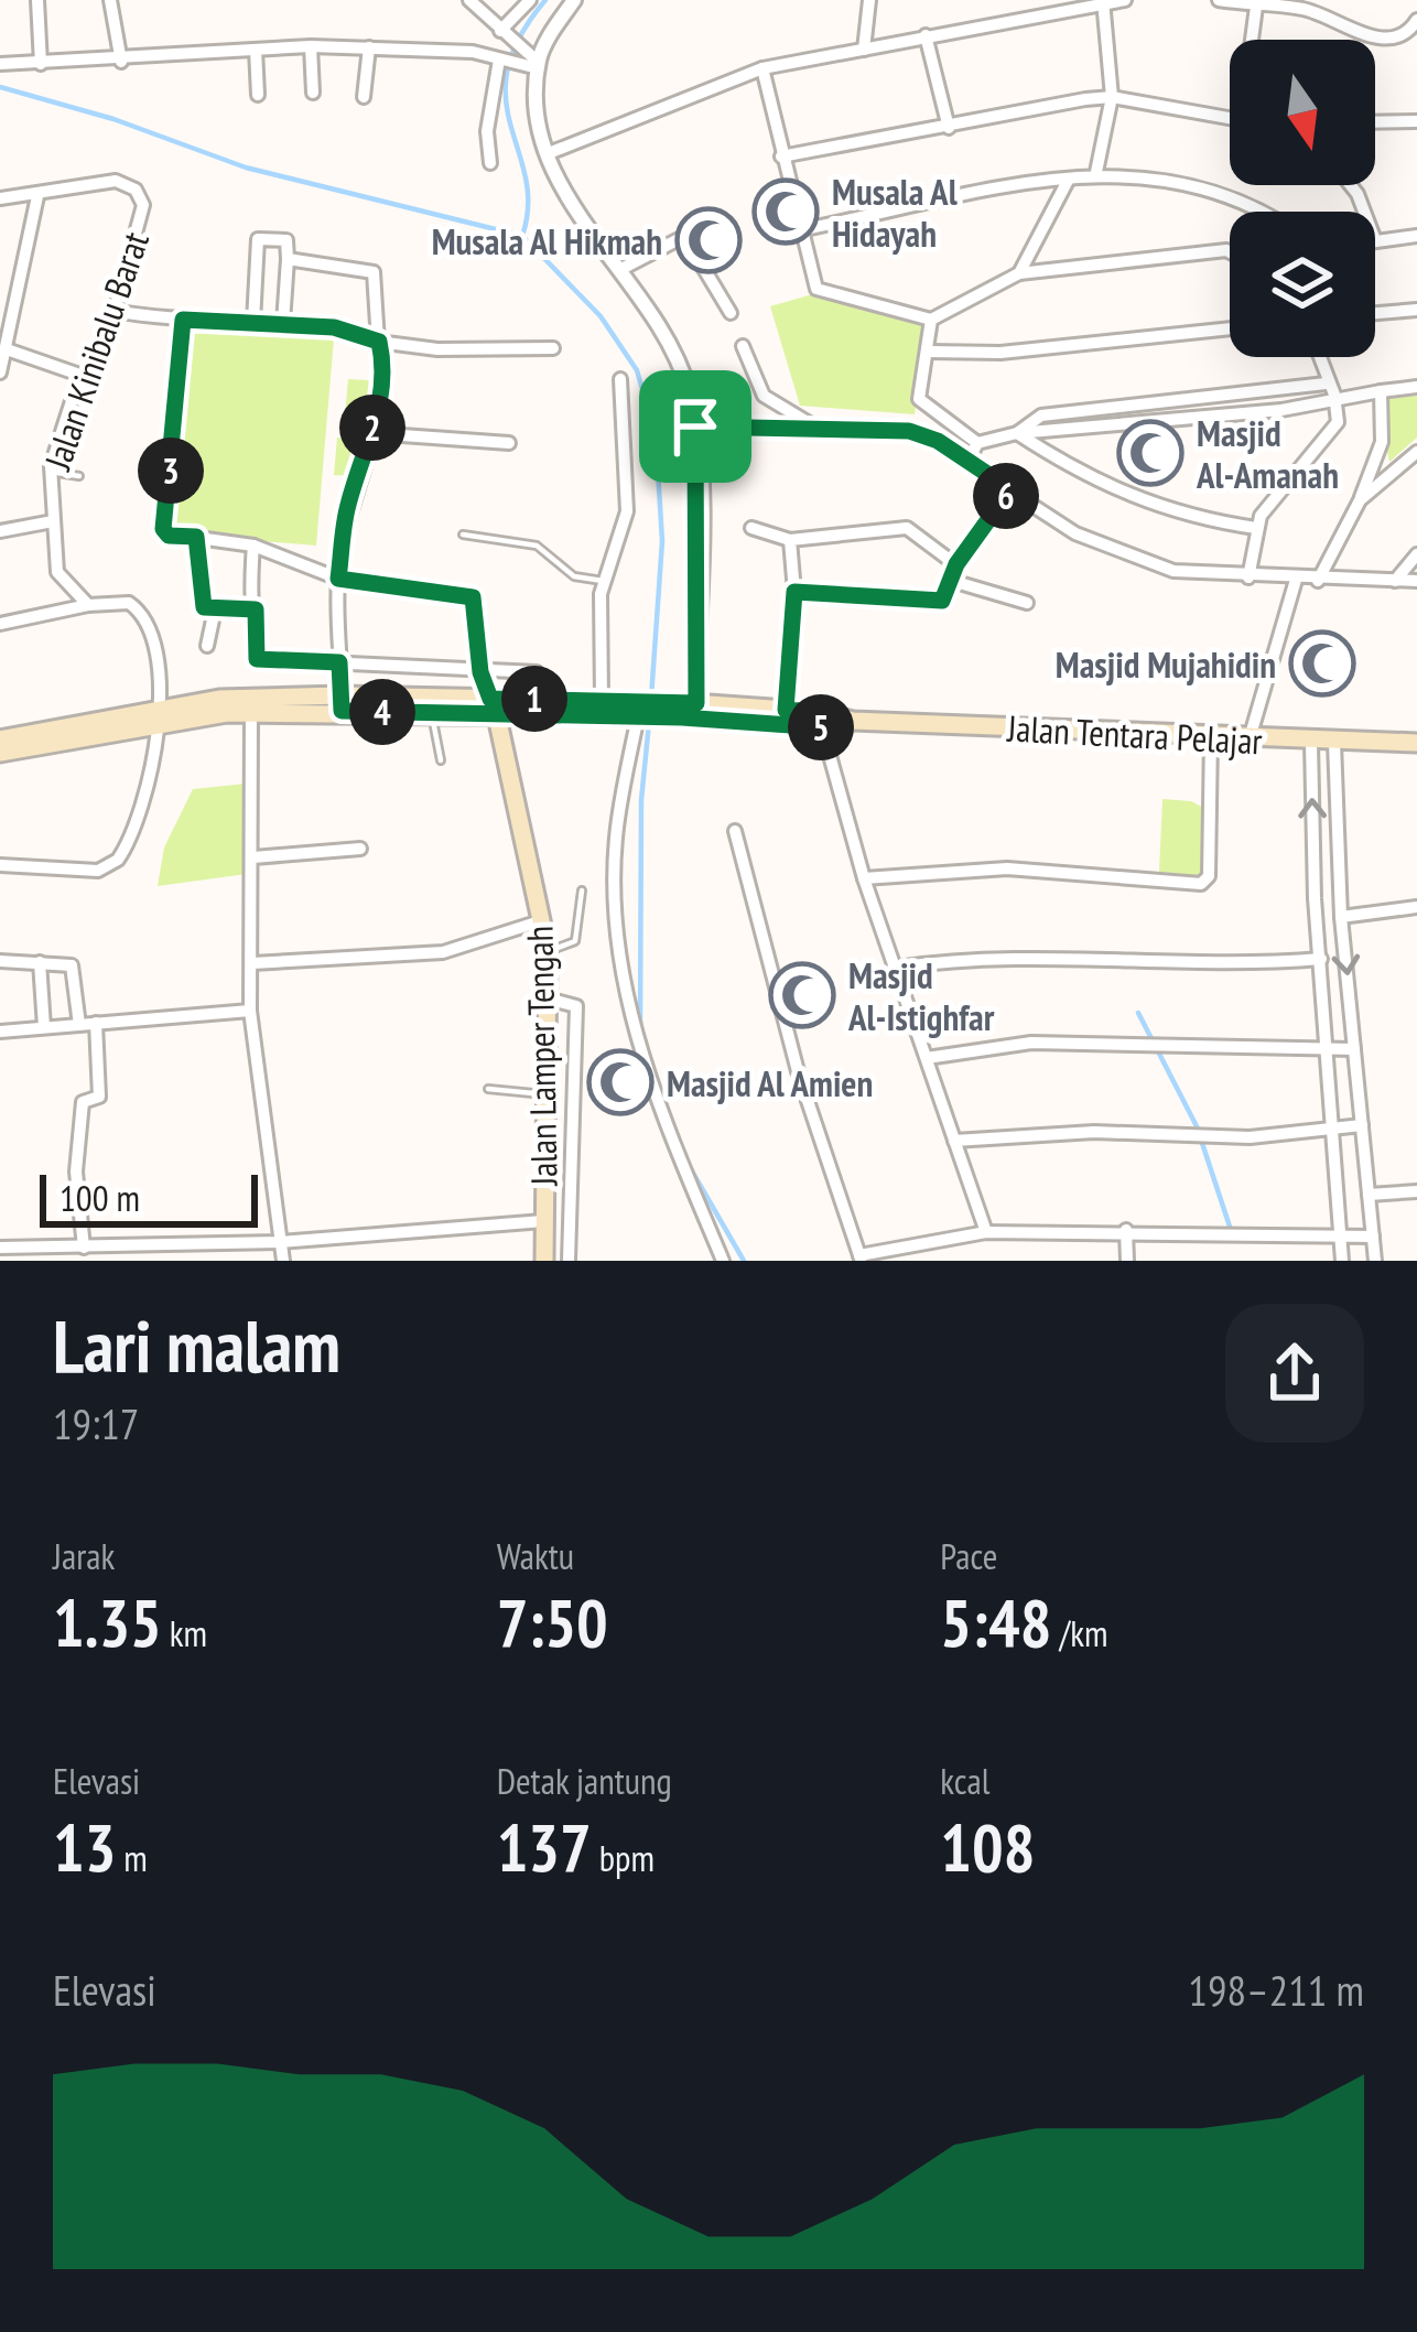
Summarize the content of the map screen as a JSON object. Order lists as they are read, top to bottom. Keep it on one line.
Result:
{"streets":{"main road":["Jalan Tentara Pelajar","Jalan Lamper Tengah"],"street":["Jalan Kinibalu Barat"]},"crossings":[["Jalan Tentara Pelajar","Jalan Lamper Tengah"]],"places":{"mosque":["Musala Al Hidayah","Musala Al Hikmah","Masjid Al-Amanah","Masjid Mujahidin","Masjid Al-Istighfar","Masjid Al Amien"]},"scale_bar":"100 m","north":"bottom","page":{"pins":["2","3","6","1","4","5"],"scale":"100 m","heading":["Lari malam","19:17"],"stats":[["Jarak","1.35 km"],["Waktu","7:50"],["Pace","5:48 /km"],["Elevasi","13 m"],["Detak jantung","137 bpm"],["kcal","108"]],"chart":["Elevasi","198–211 m"]}}
